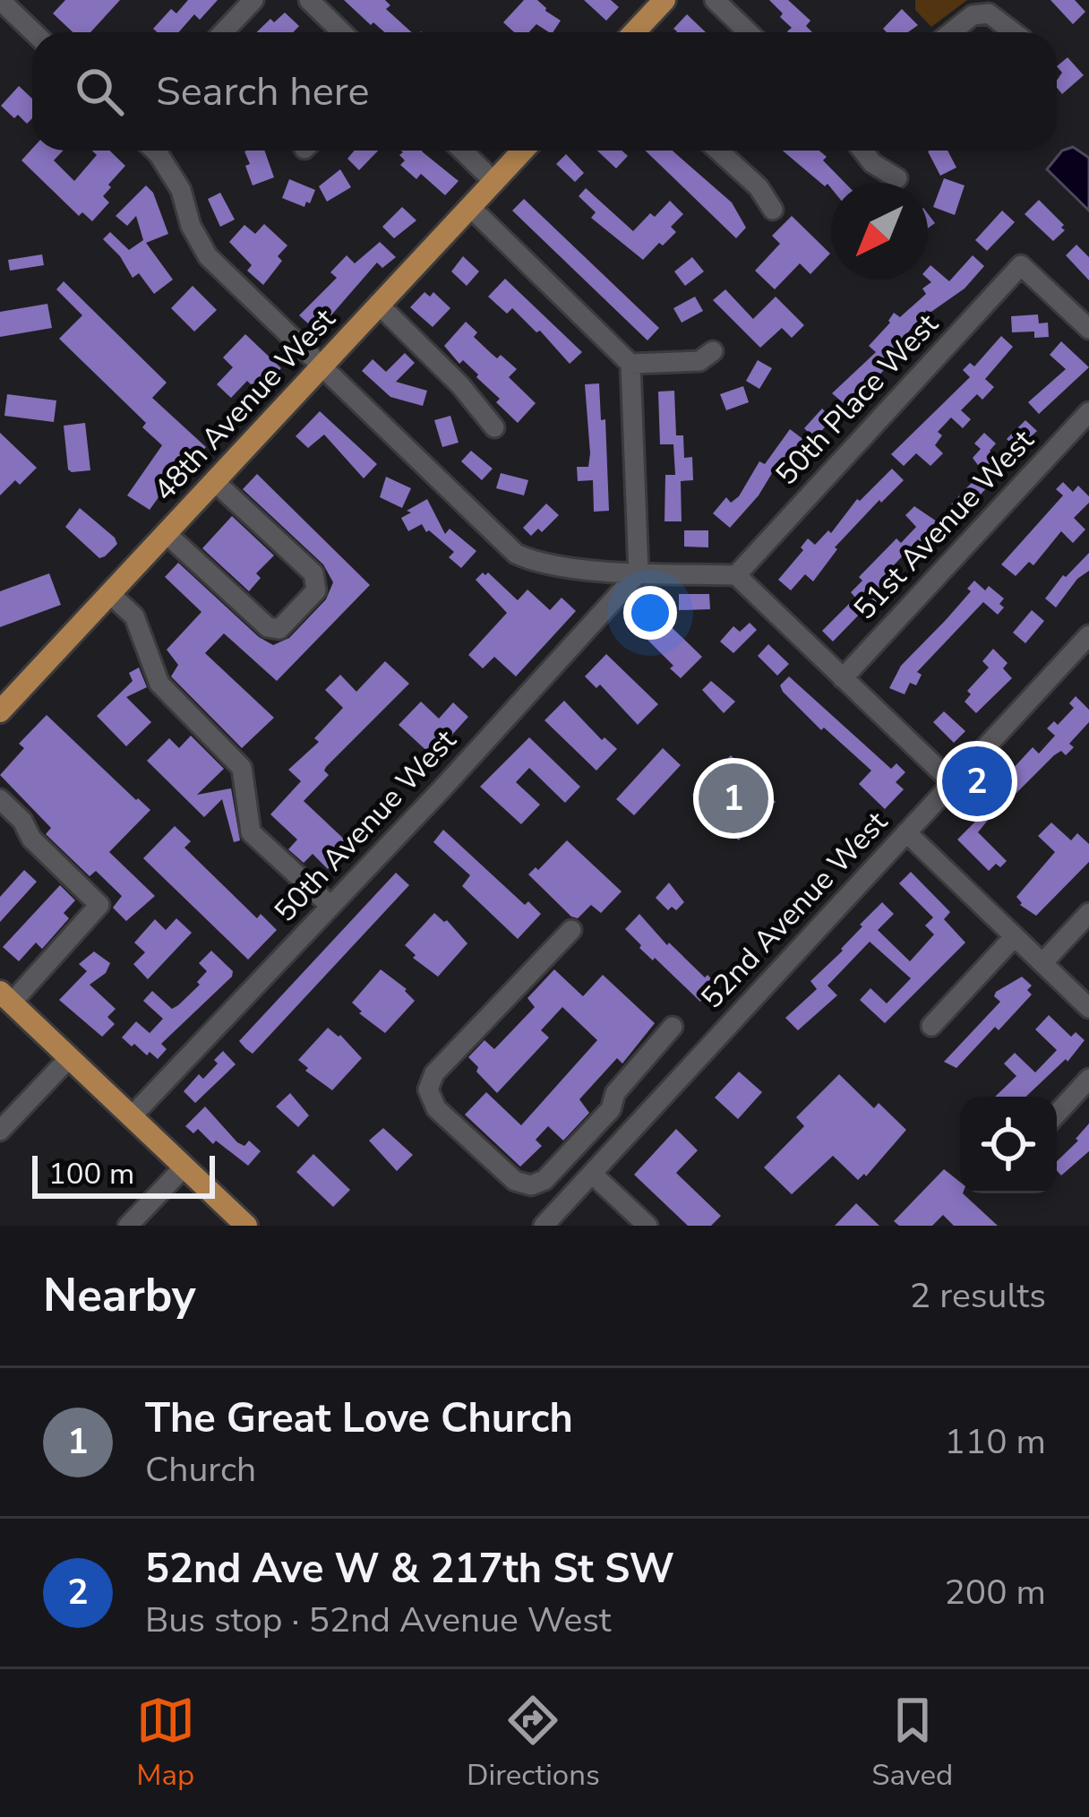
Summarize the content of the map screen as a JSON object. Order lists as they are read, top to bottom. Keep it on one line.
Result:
{"streets":{"main road":["48th Avenue West"],"street":["50th Place West","51st Avenue West","50th Avenue West","52nd Avenue West"]},"scale_bar":"100 m","north":"bottom left","page":{"search":"Search here","pins":["2","1"],"scale":"100 m","heading":["Nearby","2 results"],"list":[{"mark":"1","name":"The Great Love Church","note":"Church","value":"110 m"},{"mark":"2","name":"52nd Ave W & 217th St SW","note":"Bus stop · 52nd Avenue West","value":"200 m"}],"nav":["Map","Directions","Saved"]}}
